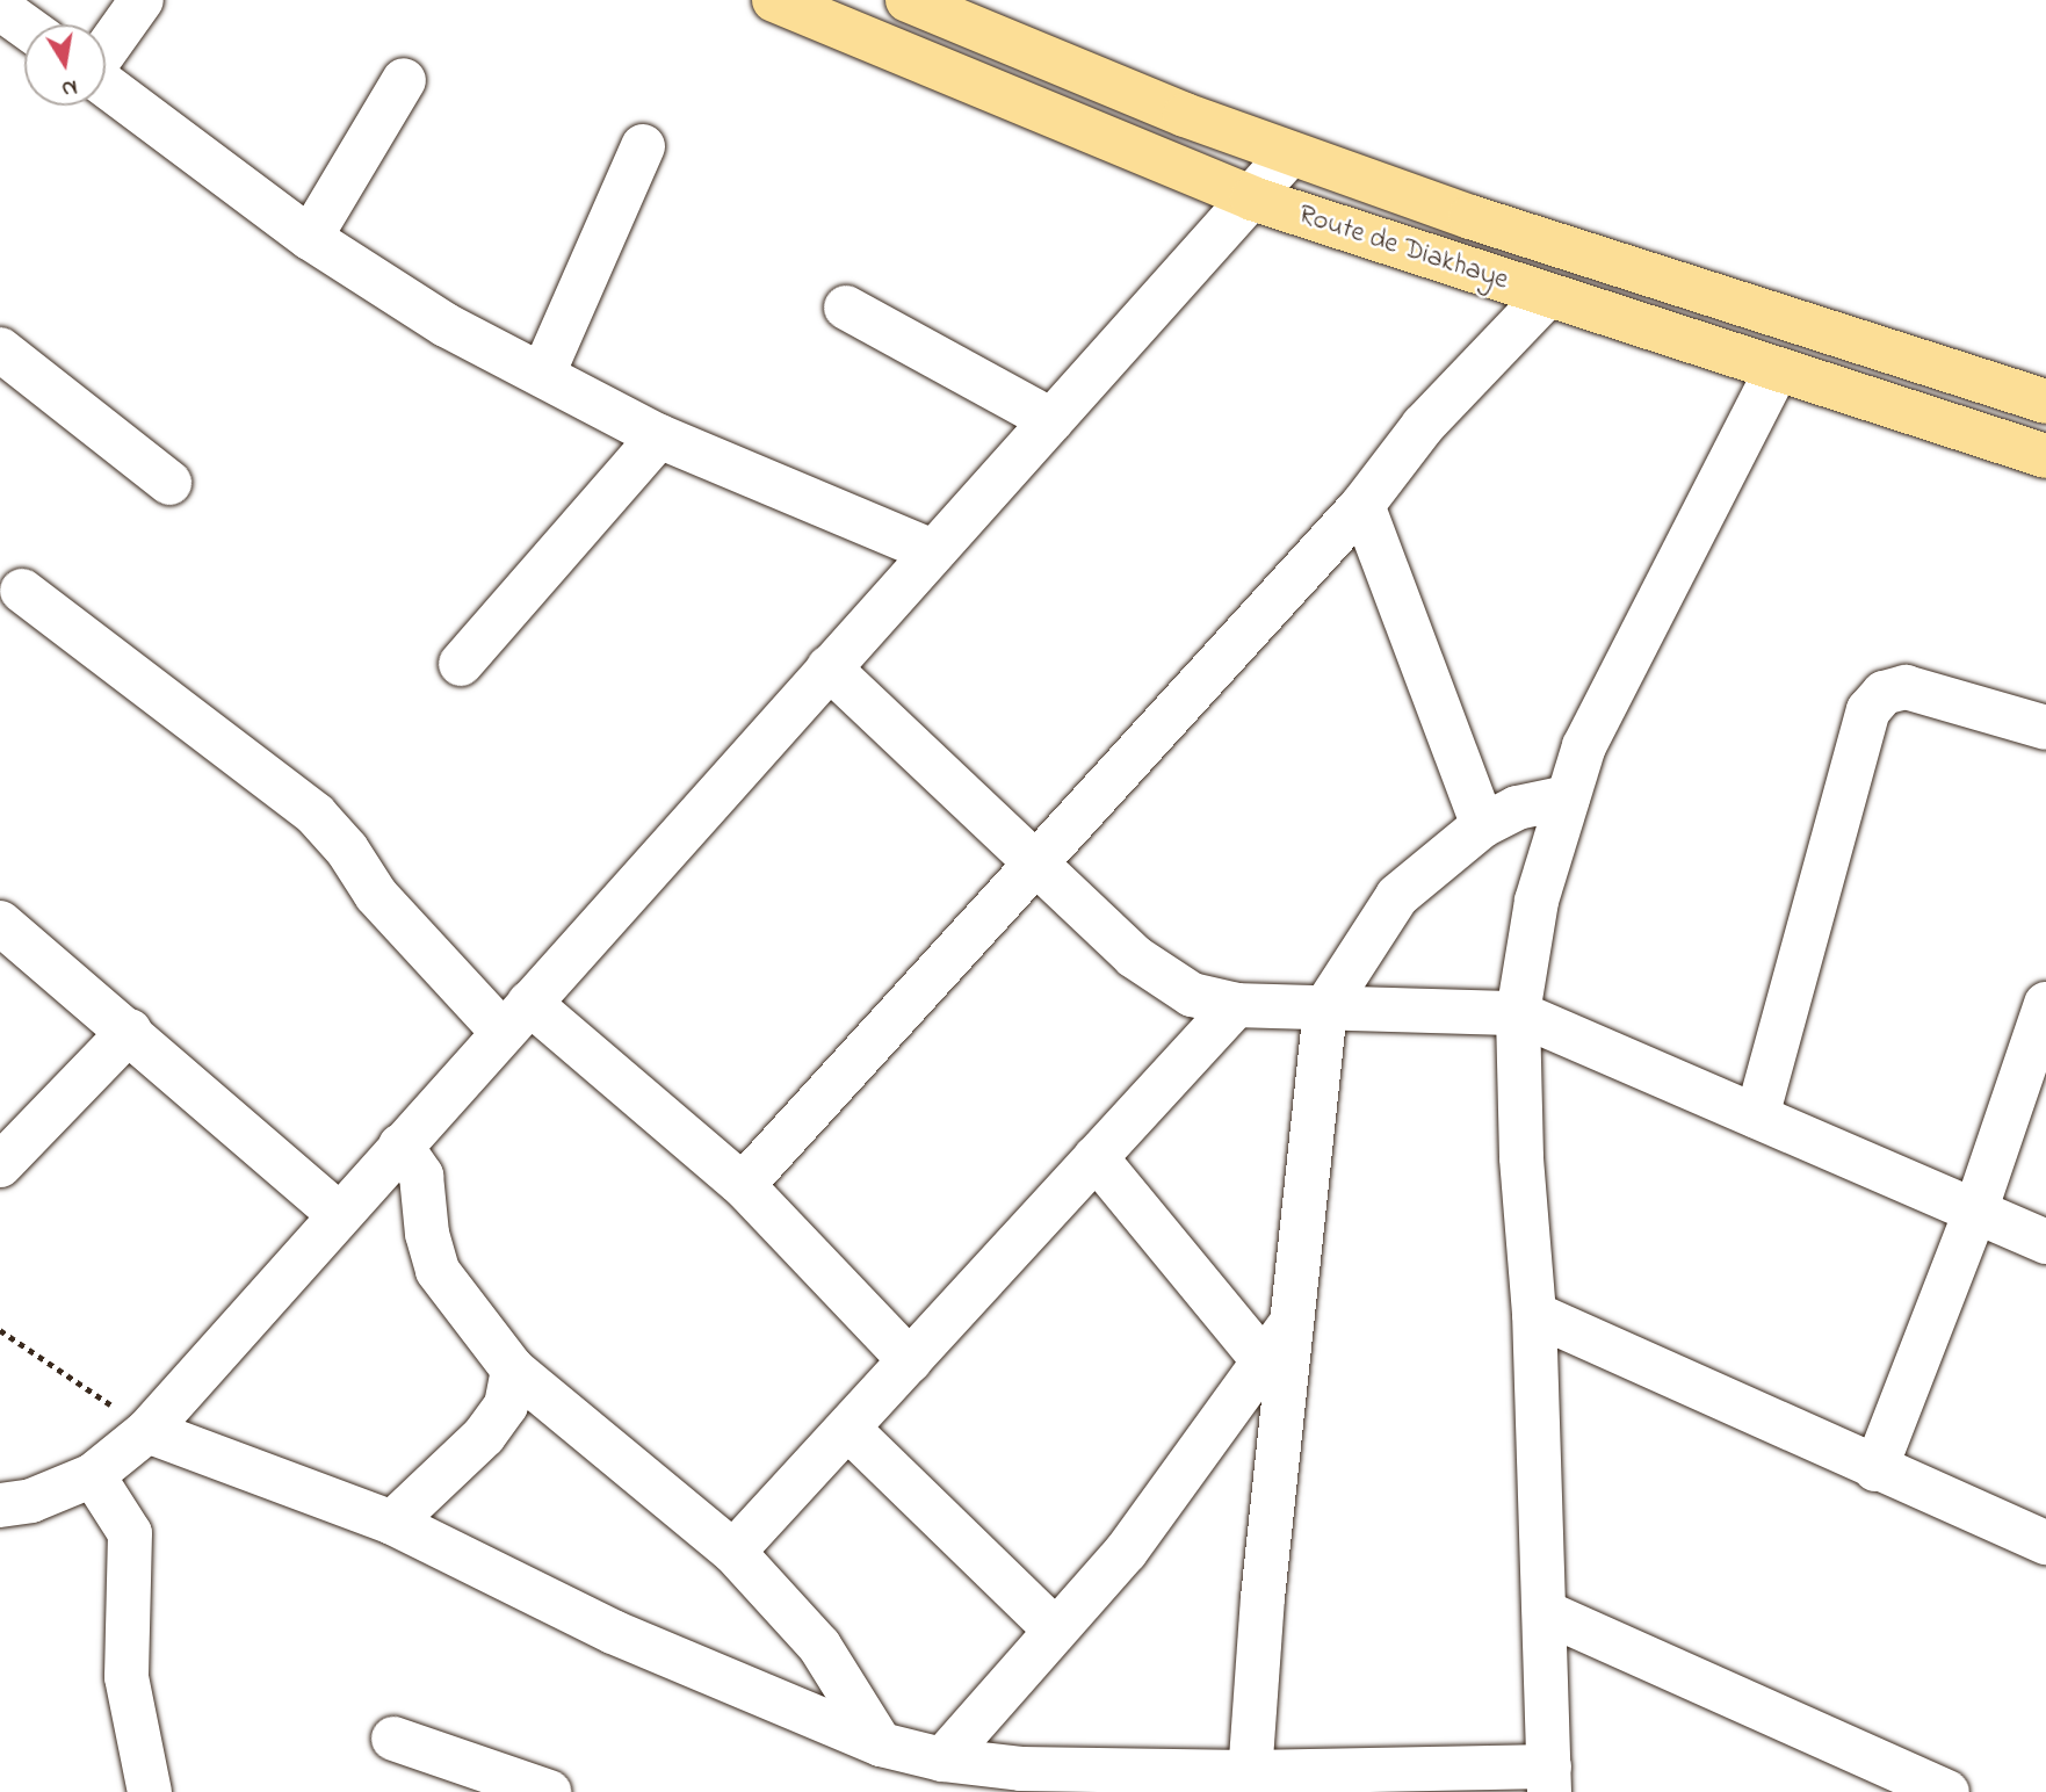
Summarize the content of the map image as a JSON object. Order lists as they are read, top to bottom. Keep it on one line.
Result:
{"streets":{"main road":["Route de Diakhaye"]},"north":"bottom"}
